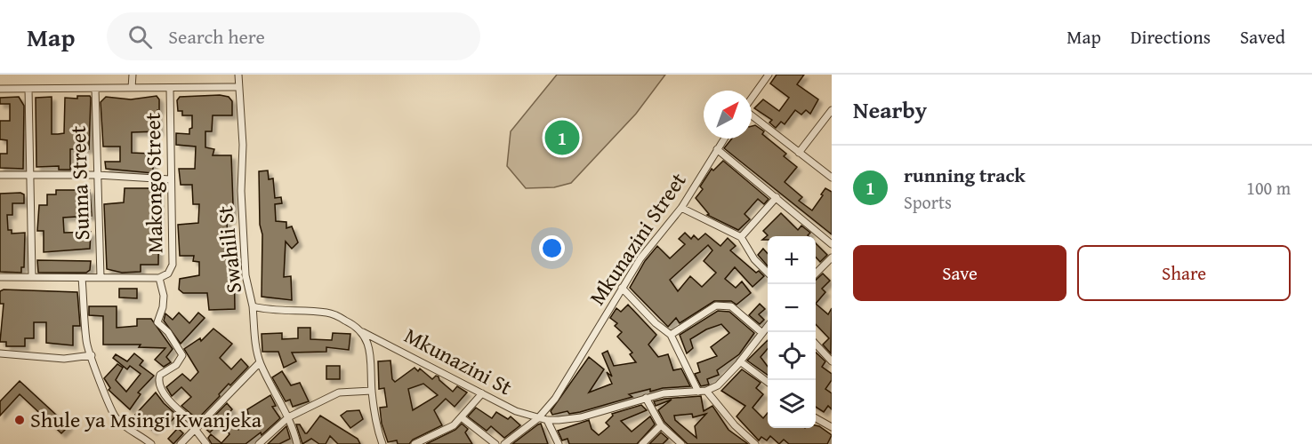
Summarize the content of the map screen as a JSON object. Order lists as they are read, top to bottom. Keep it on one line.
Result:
{"streets":{"street":["Sunna Street","Makongo Street","Mkunazini Street","Swahili St","Mkunazini St"]},"crossings":[["Mkunazini Street","Mkunazini St"],["Swahili St","Mkunazini St"]],"places":["Shule ya Msingi Kwanjeka"],"north":"top right","page":{"header":"Map","search":"Search here","nav":["Map","Directions","Saved"],"heading":"Nearby","pins":"1","list":[{"mark":"1","name":"running track","note":"Sports","value":"100 m"}],"buttons":["Save","Share"],"map_buttons":["+","−"]}}
